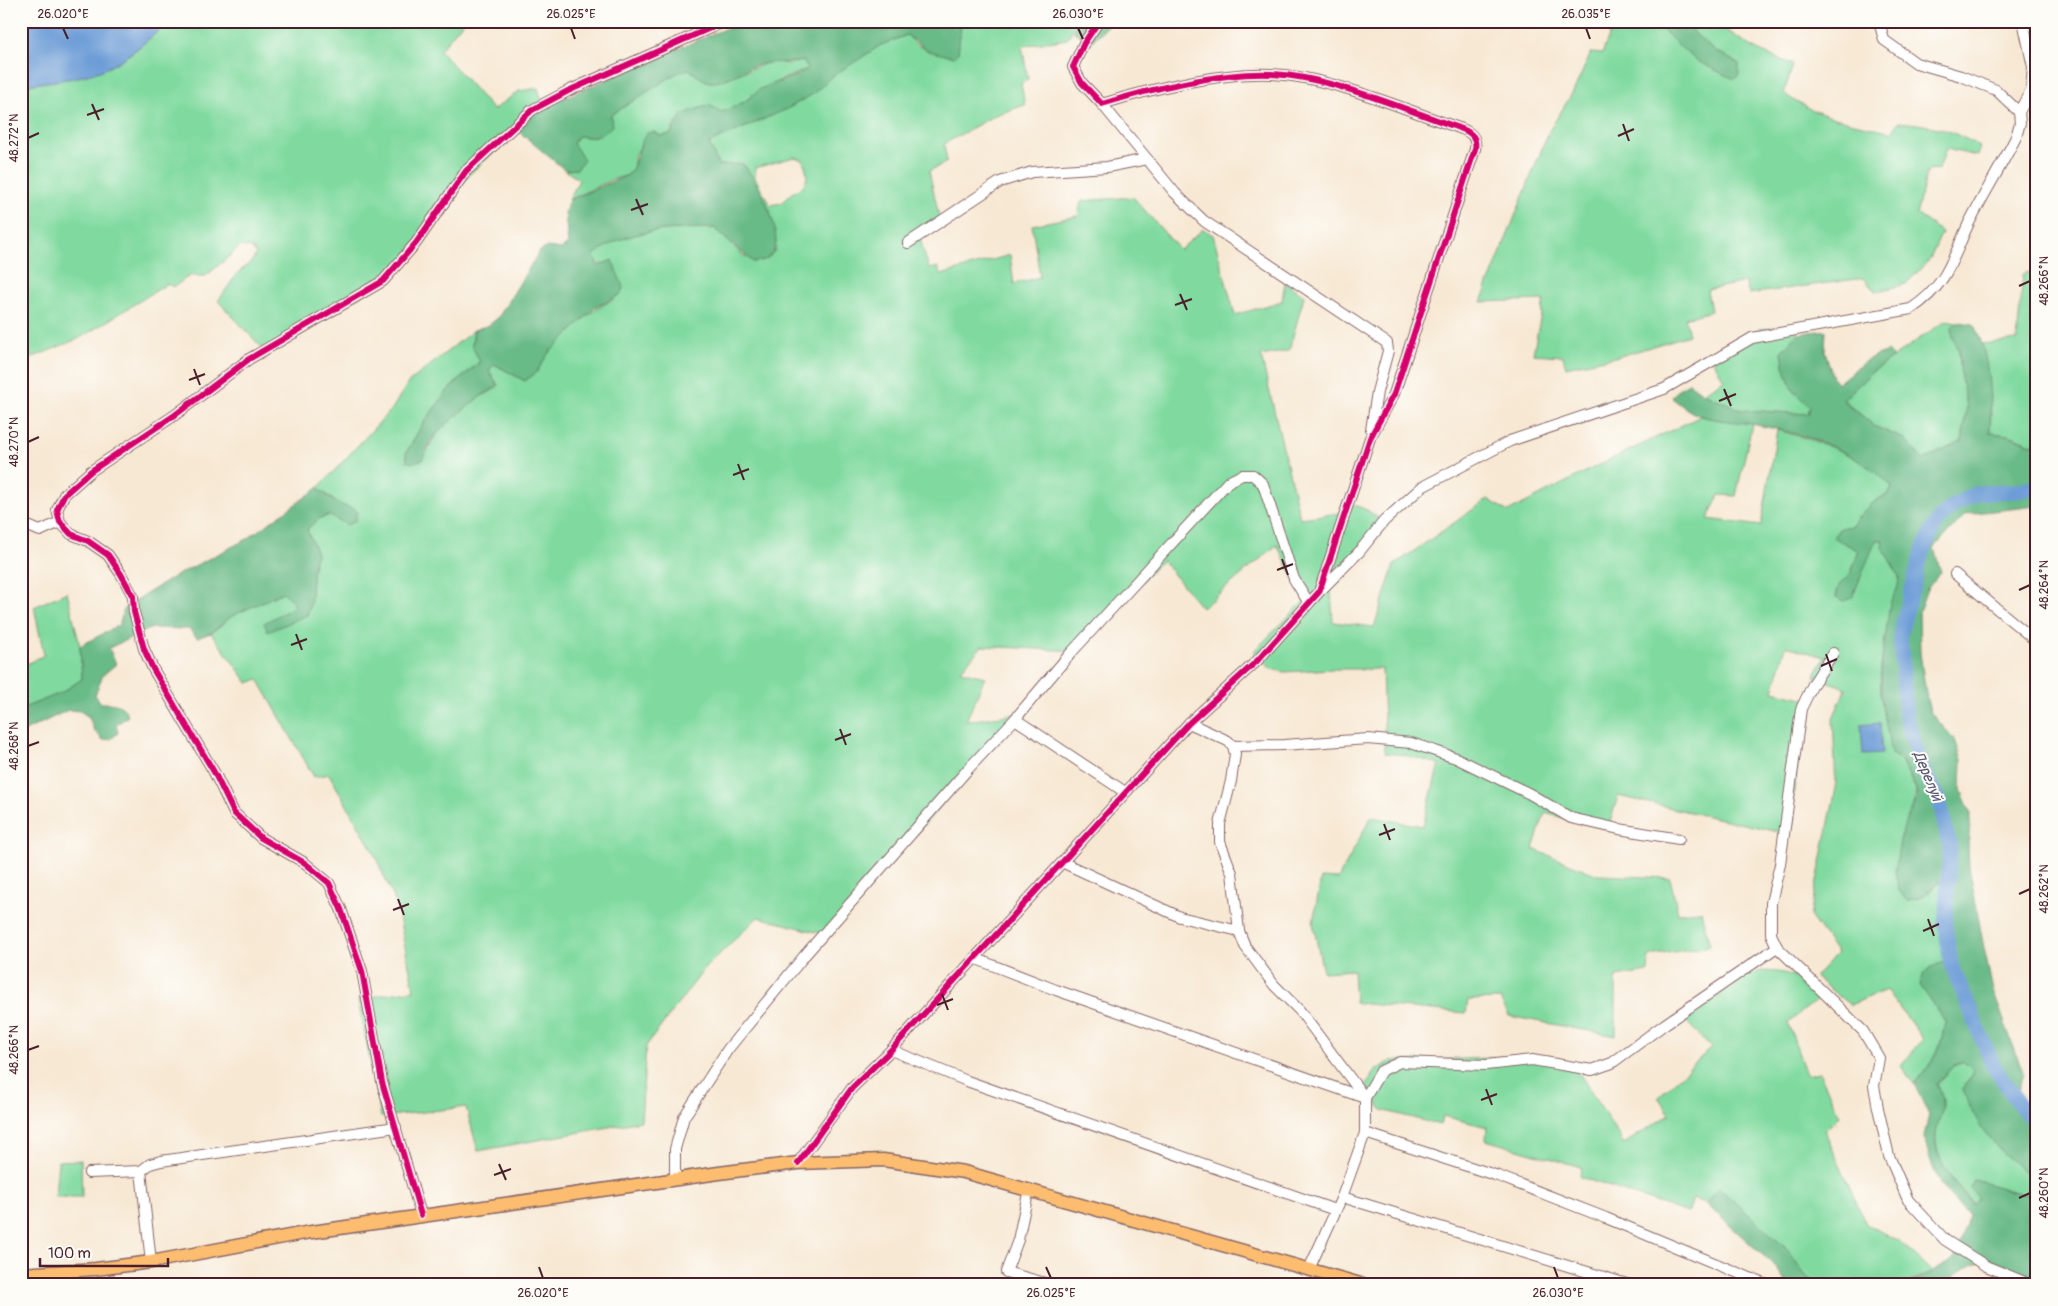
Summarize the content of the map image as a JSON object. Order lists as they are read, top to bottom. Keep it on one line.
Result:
{"water":["Дерелуй"],"scale_bar":"100 m","coordinates":["26.020°E","26.025°E","26.030°E","26.035°E","48.272°N","48.266°N","48.270°N","48.264°N","48.268°N","48.262°N","48.260°N"]}
